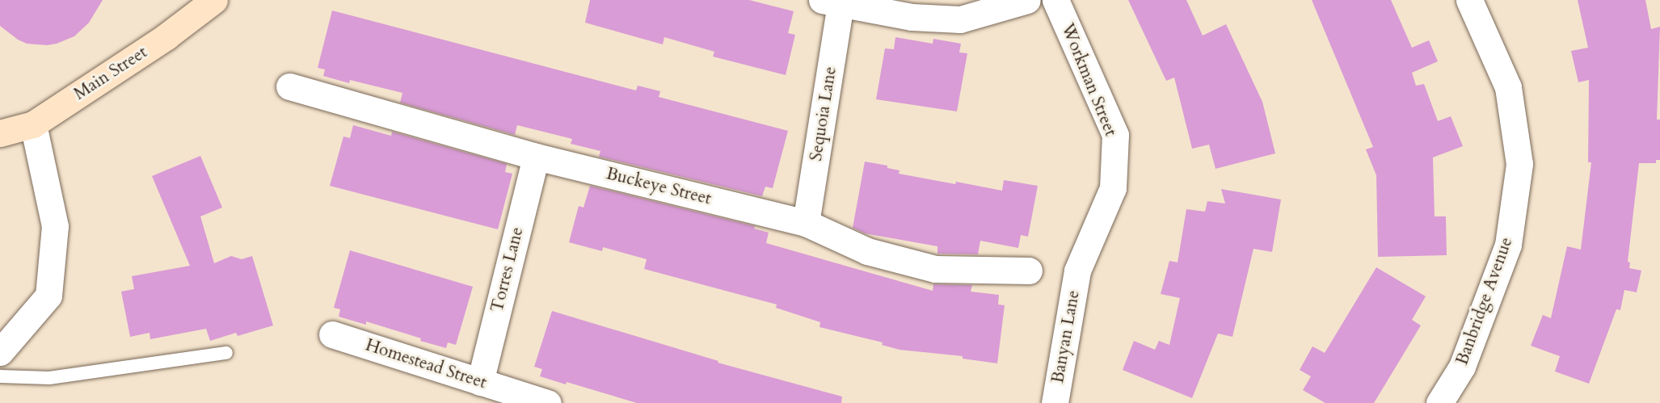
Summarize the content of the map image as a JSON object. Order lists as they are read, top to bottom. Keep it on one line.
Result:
{"streets":{"street":["Main Street","Workman Street","Sequoia Lane","Buckeye Street","Torres Lane","Banbridge Avenue","Banyan Lane","Homestead Street"]},"crossings":[["Workman Street","Banyan Lane"],["Sequoia Lane","Buckeye Street"],["Buckeye Street","Torres Lane"],["Torres Lane","Homestead Street"]]}
